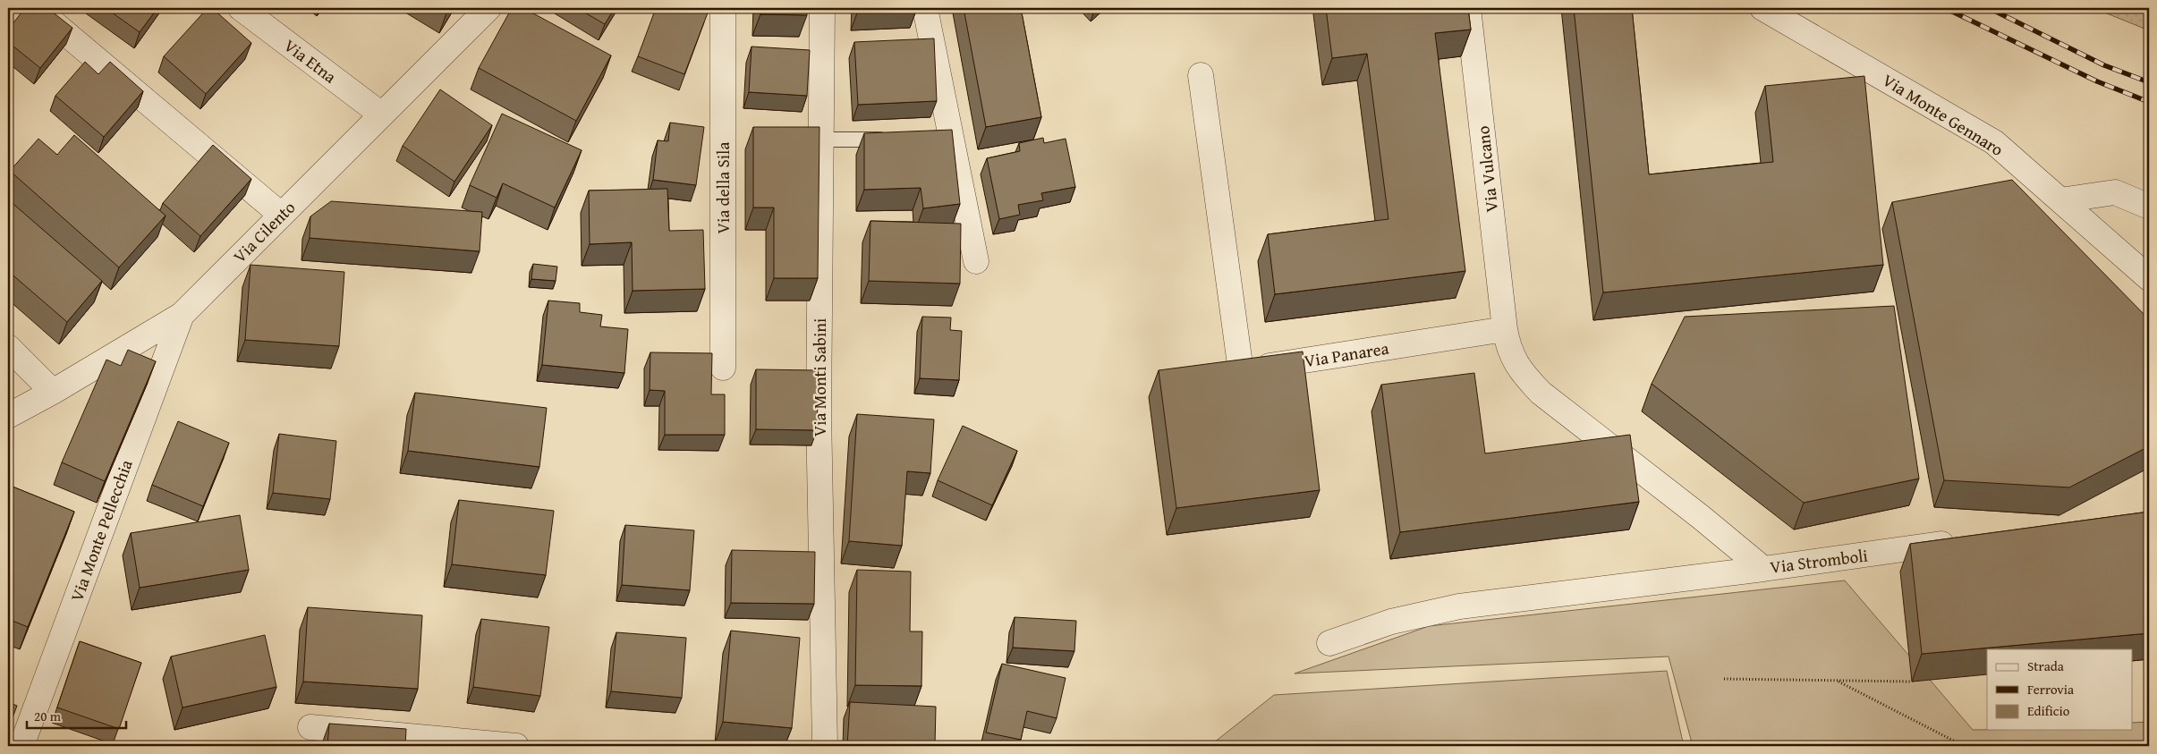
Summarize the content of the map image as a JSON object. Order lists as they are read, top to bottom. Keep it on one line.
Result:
{"streets":{"street":["Via Etna","Via Monte Gennaro","Via Vulcano","Via della Sila","Via Cilento","Via Panarea","Via Monti Sabini","Via Monte Pellecchia","Via Stromboli"]},"crossings":[["Via Etna","Via Cilento"],["Via Vulcano","Via Panarea"],["Via Vulcano","Via Stromboli"],["Via Cilento","Via Monte Pellecchia"],["Via Panarea","Via Stromboli"]],"legend":["Strada","Ferrovia","Edificio"],"scale_bar":"20 m"}
